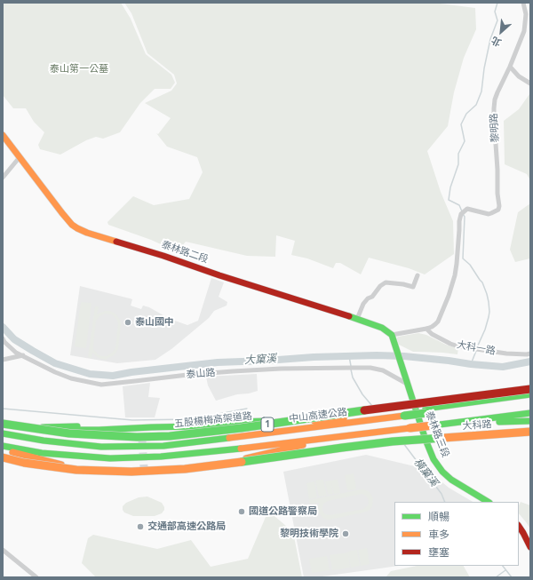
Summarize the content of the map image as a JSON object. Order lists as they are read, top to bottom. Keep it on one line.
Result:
{"streets":{"main road":["泰林路二段","中山高速公路","五股楊梅高架道路","1","大科路","泰林路三段"],"street":["黎明路","大科一路","泰山路"]},"crossings":[["黎明路","泰林路二段"],["黎明路","大科一路"],["黎明路","泰林路三段"],["泰林路二段","泰林路三段"],["泰山路","泰林路三段"],["大科路","泰林路三段"]],"water":["大窠溪","橫窠溪"],"parks":["泰山第一公墓"],"places":["泰山國中","國道公路警察局","交通部高速公路局","黎明技術學院"],"legend":["順暢","車多","壅塞"],"north":"bottom left"}
